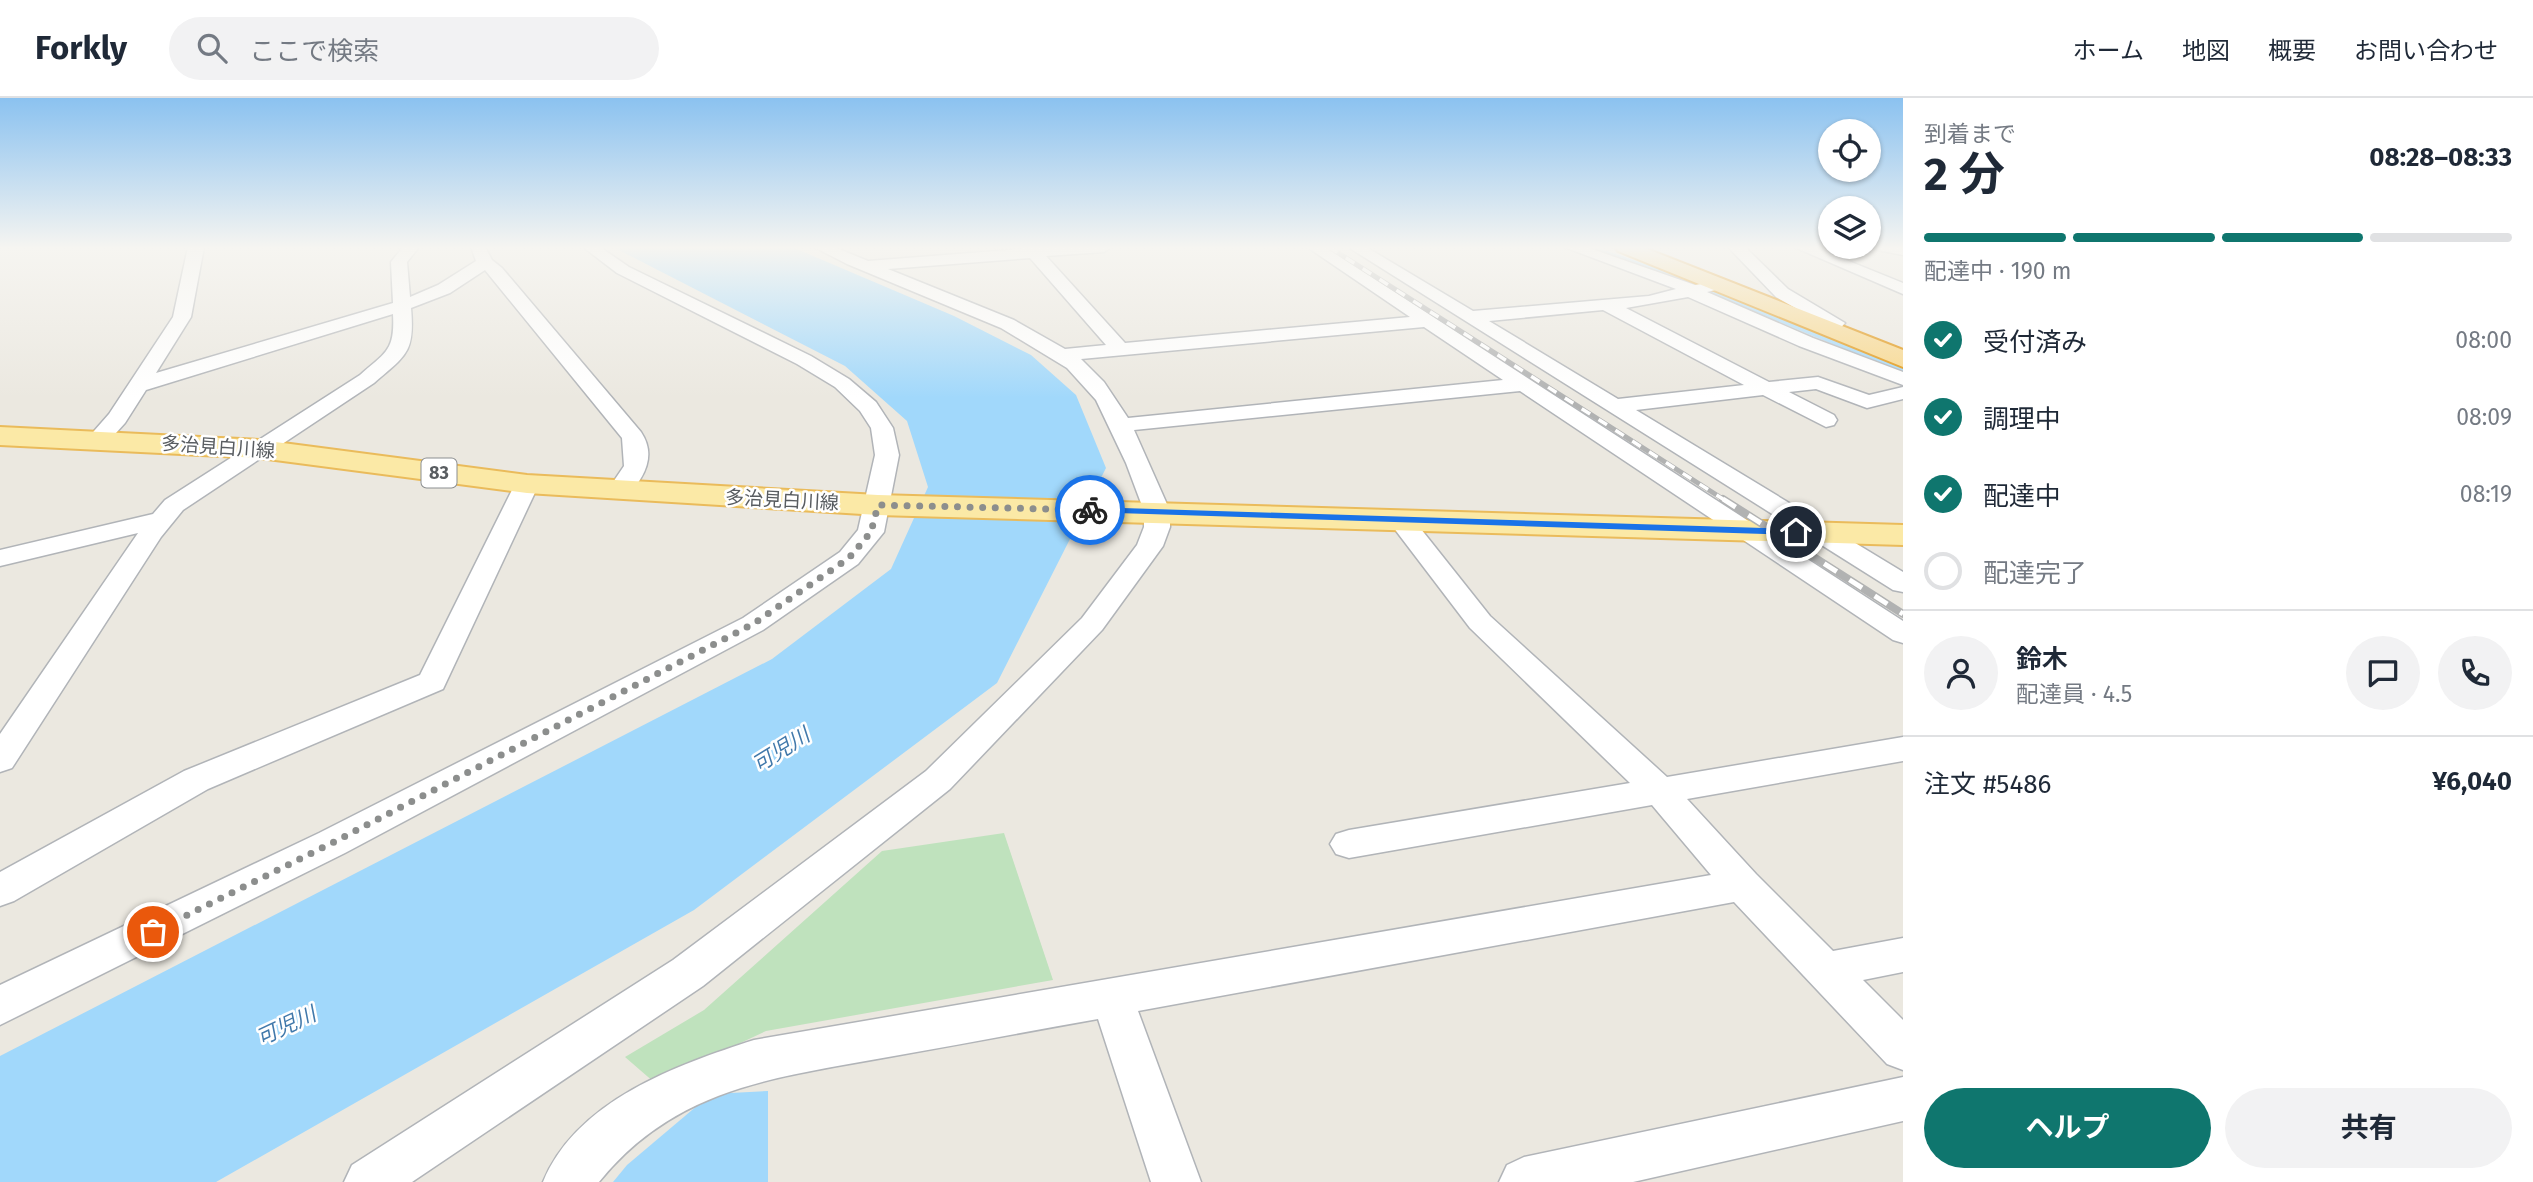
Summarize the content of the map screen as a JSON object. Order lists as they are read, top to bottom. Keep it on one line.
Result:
{"streets":{"main road":["多治見白川線","83"]},"water":["可児川"],"page":{"header":"Forkly","search":"ここで検索","nav":["ホーム","地図","概要","お問い合わせ"],"heading":["2 分","到着まで","08:28–08:33"],"panel":["鈴木","配達員 · 4.5","注文 #5486","¥6,040"],"bar":"配達中 · 190 m","list":[["受付済み","08:00"],["調理中","08:09"],["配達中","08:19"],"配達完了"],"buttons":["ヘルプ","共有"]}}
